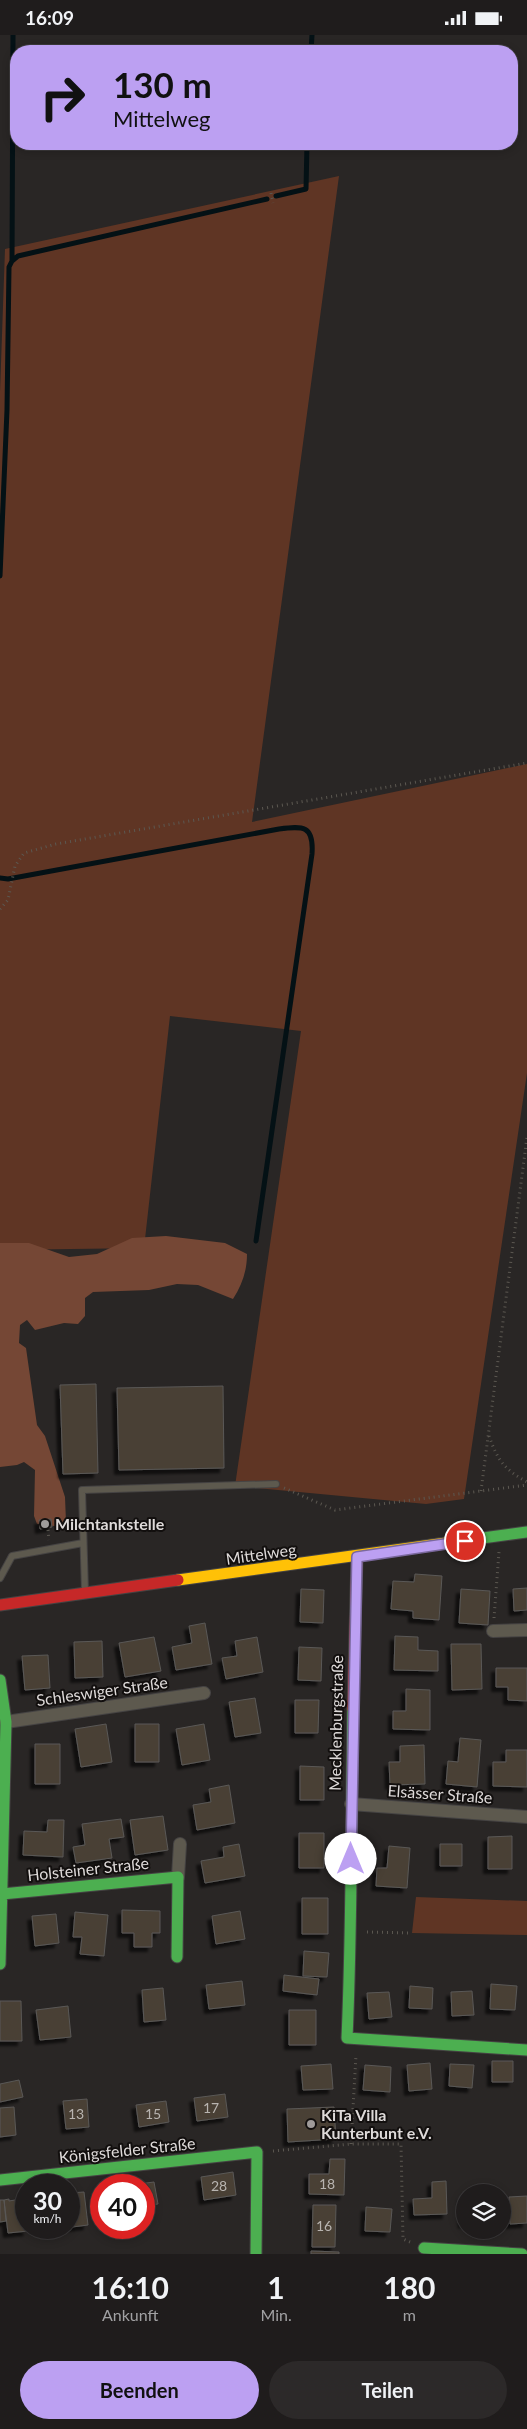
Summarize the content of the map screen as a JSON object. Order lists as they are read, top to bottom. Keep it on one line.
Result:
{"streets":{"street":["Mittelweg","Schleswiger Straße","Mecklenburgstraße","Elsässer Straße","Holsteiner Straße","Königsfelder Straße"]},"crossings":[["Mittelweg","Mecklenburgstraße"],["Mecklenburgstraße","Elsässer Straße"]],"places":["Milchtankstelle","KiTa Villa Kunterbunt e.V."],"house_numbers":["17","13","15","18","28","16"],"page":{"status":"16:09","turn":["130 m","Mittelweg"],"speed":"30 km/h","limit":"40","eta":["16:10","Ankunft","1","Min.","180","m"],"buttons":["Beenden","Teilen"]}}
